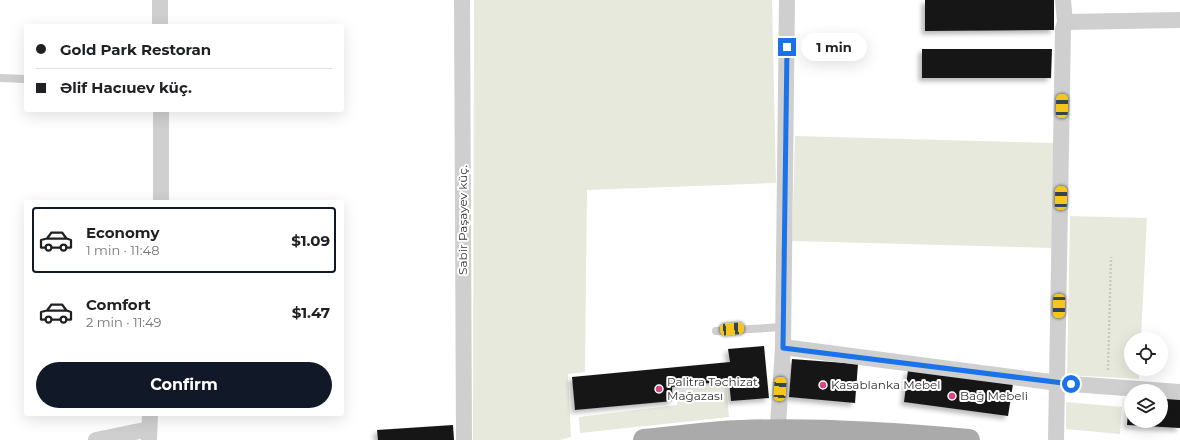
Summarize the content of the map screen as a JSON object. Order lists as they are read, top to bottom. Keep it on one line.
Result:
{"streets":{"street":["Sabir Paşayev küç."]},"places":["Kasablanka Mebel","Palitra Təchizat Mağazası","Bağ Mebeli"],"page":{"banner":["Gold Park Restoran","Əlif Hacıuev küç."],"bubble":"1 min","list":[{"name":"Economy","note":"1 min · 11:48","value":"$1.09"},{"name":"Comfort","note":"2 min · 11:49","value":"$1.47"}],"buttons":"Confirm"}}
